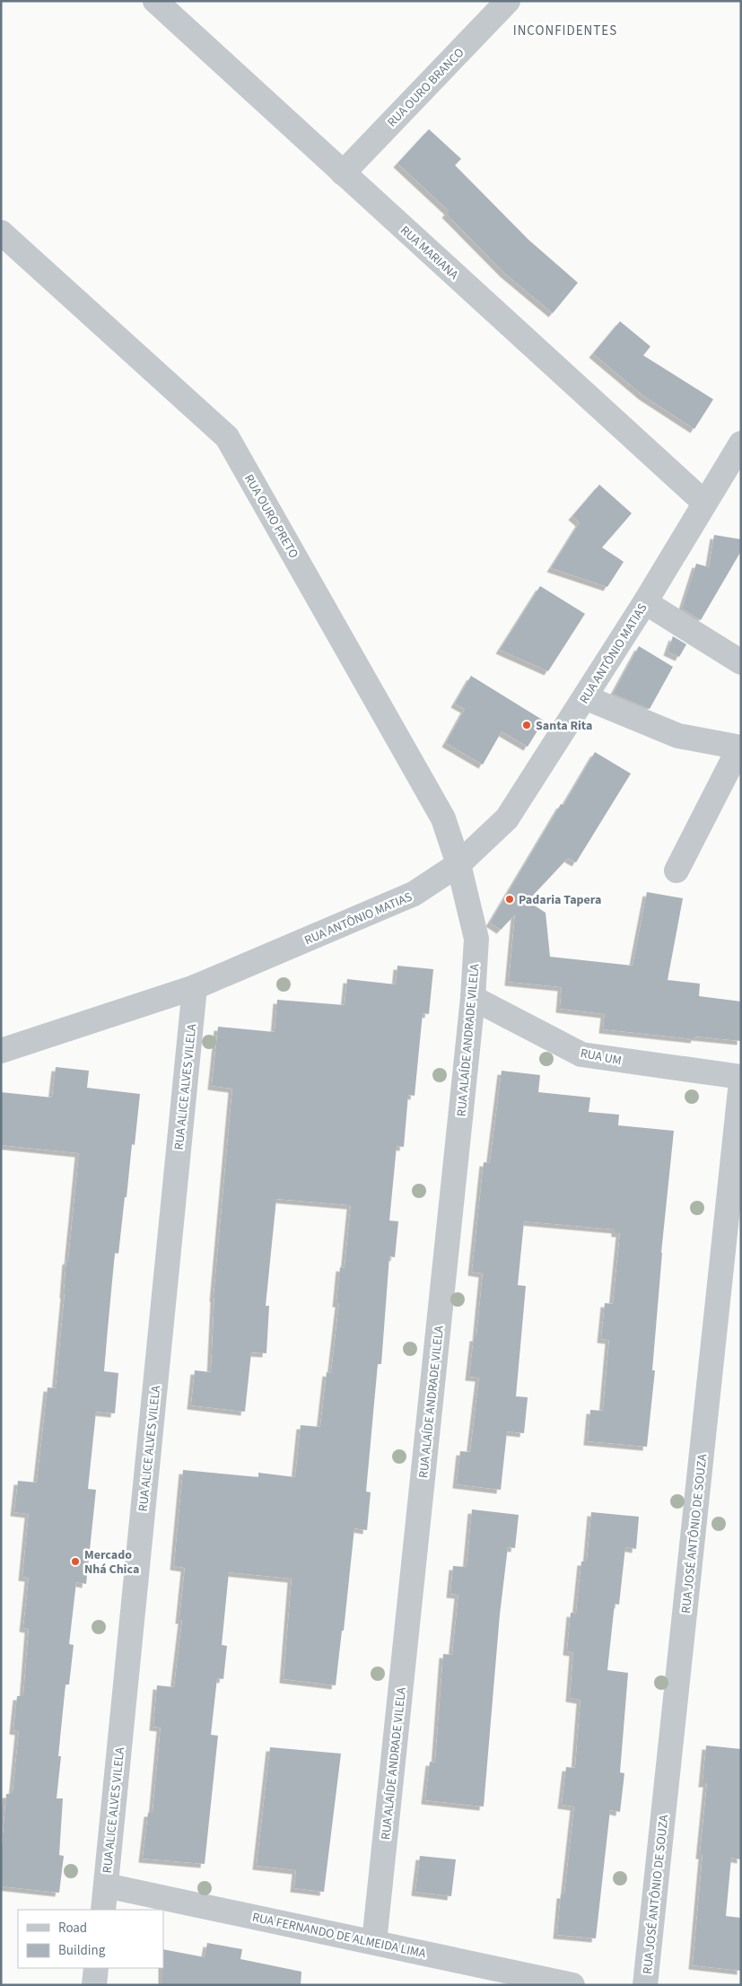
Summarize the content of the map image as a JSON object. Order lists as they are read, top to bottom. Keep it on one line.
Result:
{"streets":{"street":["RUA OURO BRANCO","RUA MARIANA","RUA OURO PRETO","RUA ANTÔNIO MATIAS","RUA ALAÍDE ANDRADE VILELA","RUA UM","RUA ALICE ALVES VILELA","RUA JOSÉ ANTÔNIO DE SOUZA","RUA FERNANDO DE ALMEIDA LIMA"]},"crossings":[["RUA OURO BRANCO","RUA MARIANA"],["RUA MARIANA","RUA ANTÔNIO MATIAS"],["RUA OURO PRETO","RUA ANTÔNIO MATIAS"],["RUA OURO PRETO","RUA ALAÍDE ANDRADE VILELA"],["RUA ANTÔNIO MATIAS","RUA ALAÍDE ANDRADE VILELA"],["RUA ANTÔNIO MATIAS","RUA ALICE ALVES VILELA"],["RUA ALAÍDE ANDRADE VILELA","RUA UM"],["RUA ALAÍDE ANDRADE VILELA","RUA FERNANDO DE ALMEIDA LIMA"],["RUA ALICE ALVES VILELA","RUA FERNANDO DE ALMEIDA LIMA"]],"districts":["INCONFIDENTES"],"places":["Santa Rita","Padaria Tapera","Mercado Nhá Chica"],"legend":["Road","Building"]}
